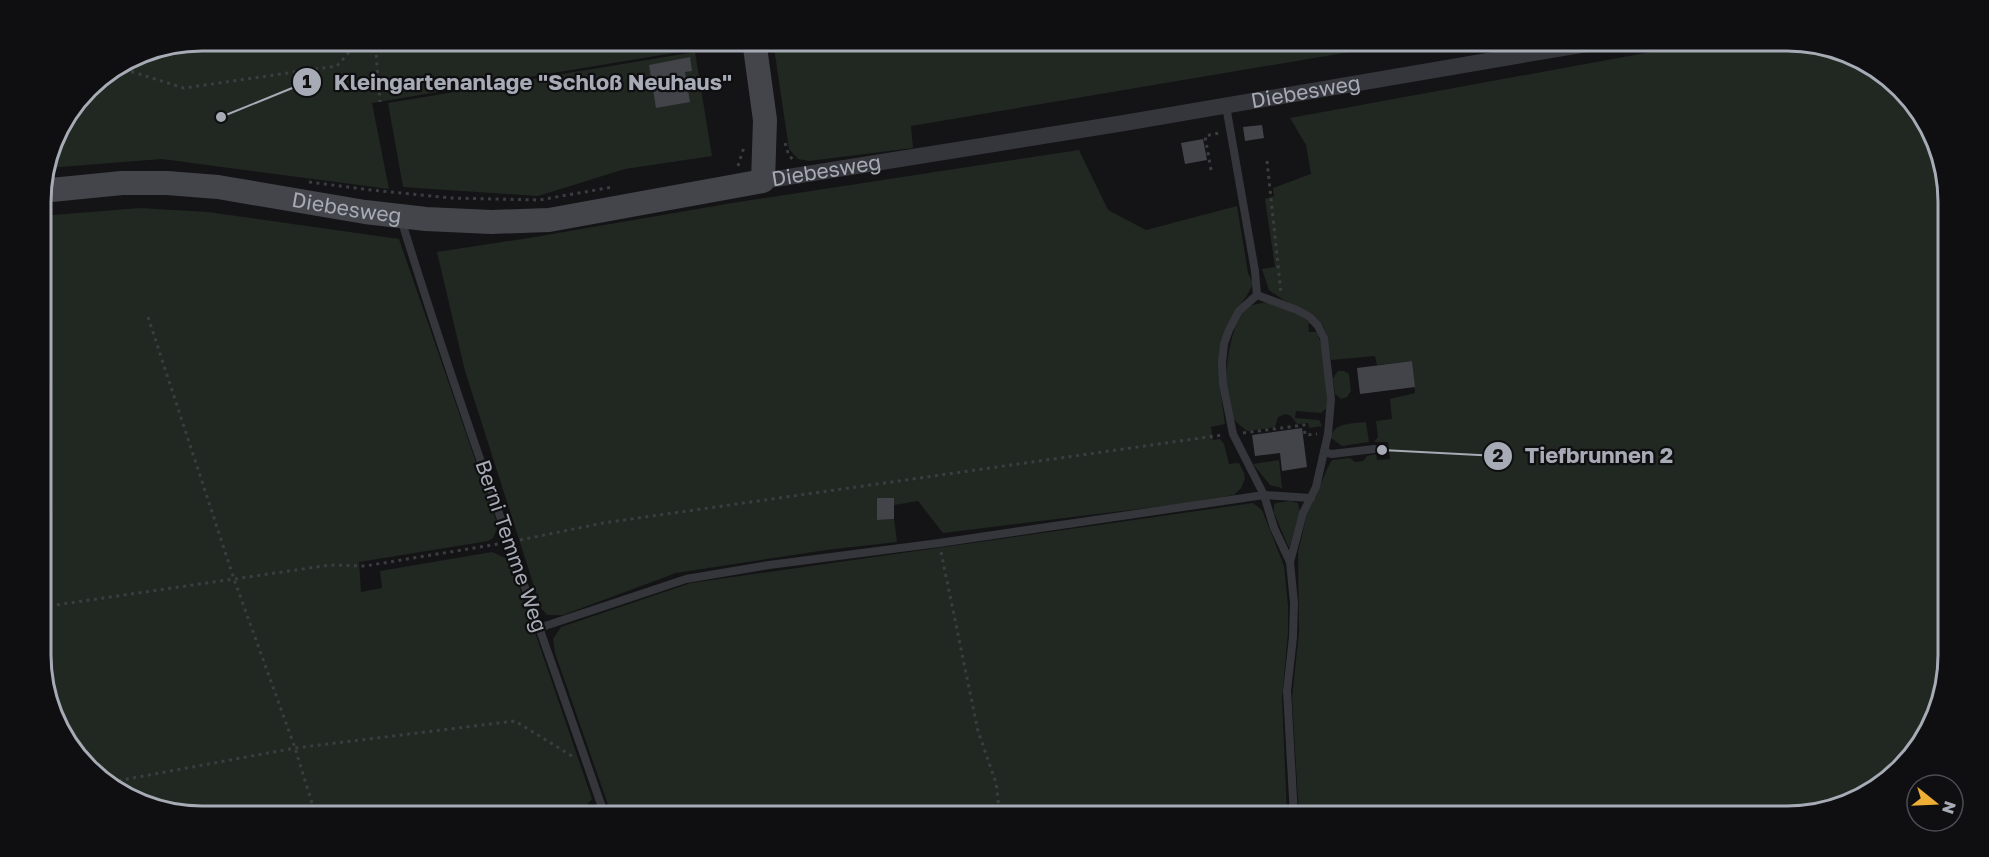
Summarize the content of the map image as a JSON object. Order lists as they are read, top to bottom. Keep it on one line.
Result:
{"streets":{"street":["Diebesweg"],"lane":["Berni Temme Weg"]},"crossings":[["Diebesweg","Berni Temme Weg"]],"places":["Kleingartenanlage \"Schloß Neuhaus\"","Tiefbrunnen 2"],"north":"right"}
